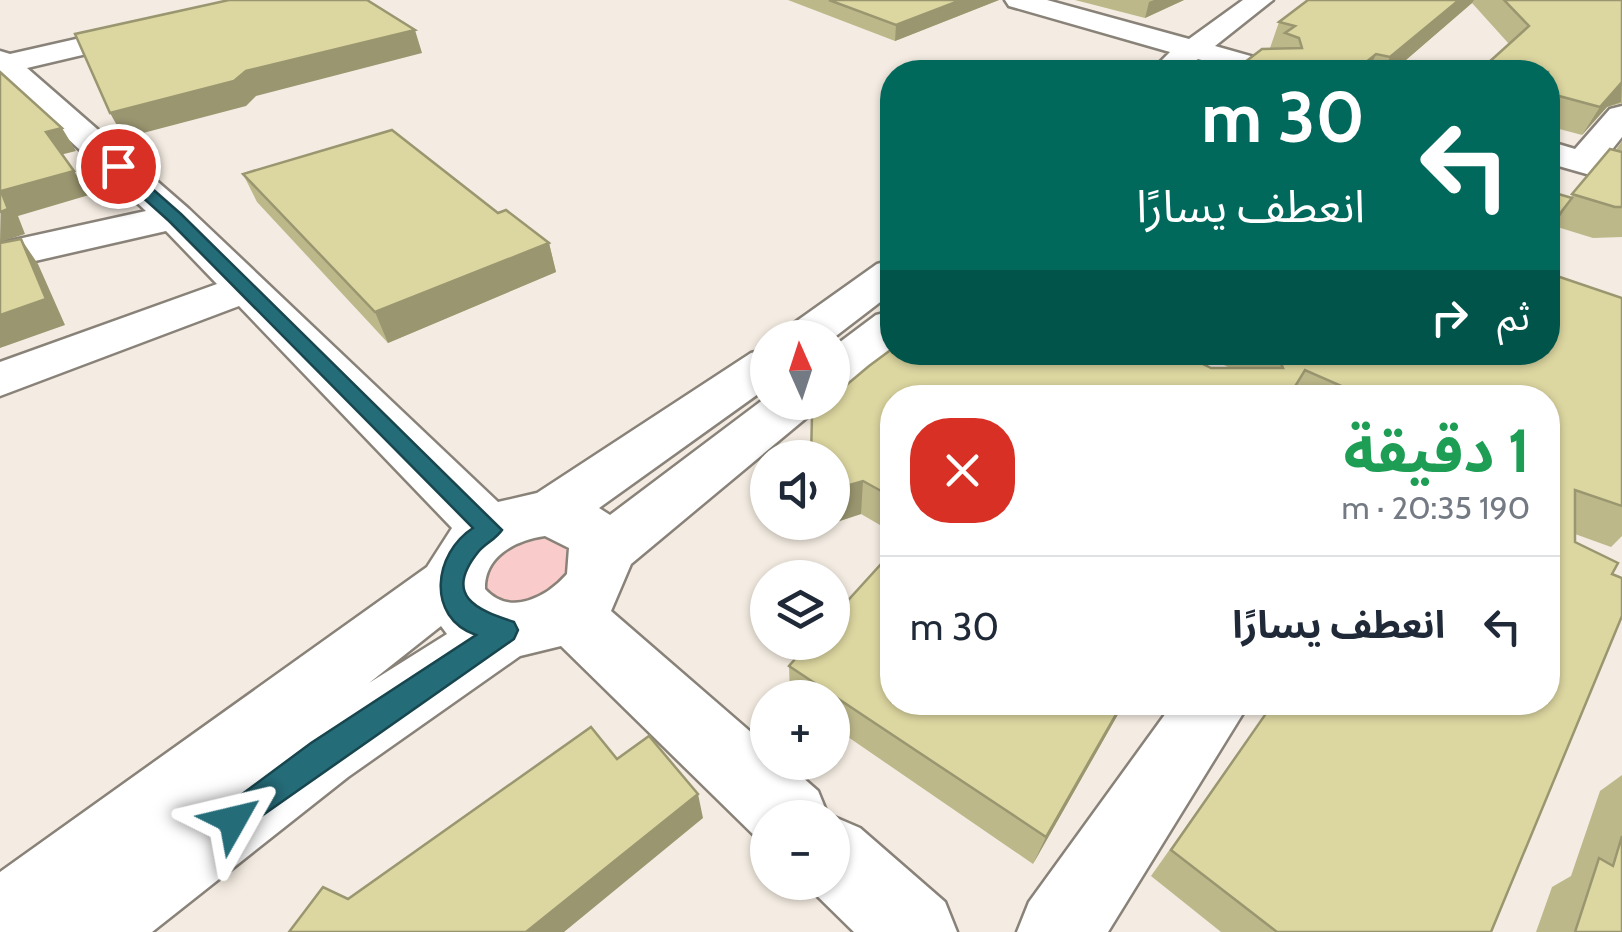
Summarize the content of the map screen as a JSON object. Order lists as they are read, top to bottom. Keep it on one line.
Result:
{"north":"top","page":{"turn":["30 m","انعطف يسارًا"],"then":"ثم","map_buttons":["+","−"],"heading":["1 دقيقة","190 m · 20:35"],"list":[{"name":"انعطف يسارًا","value":"30 m"}]}}
